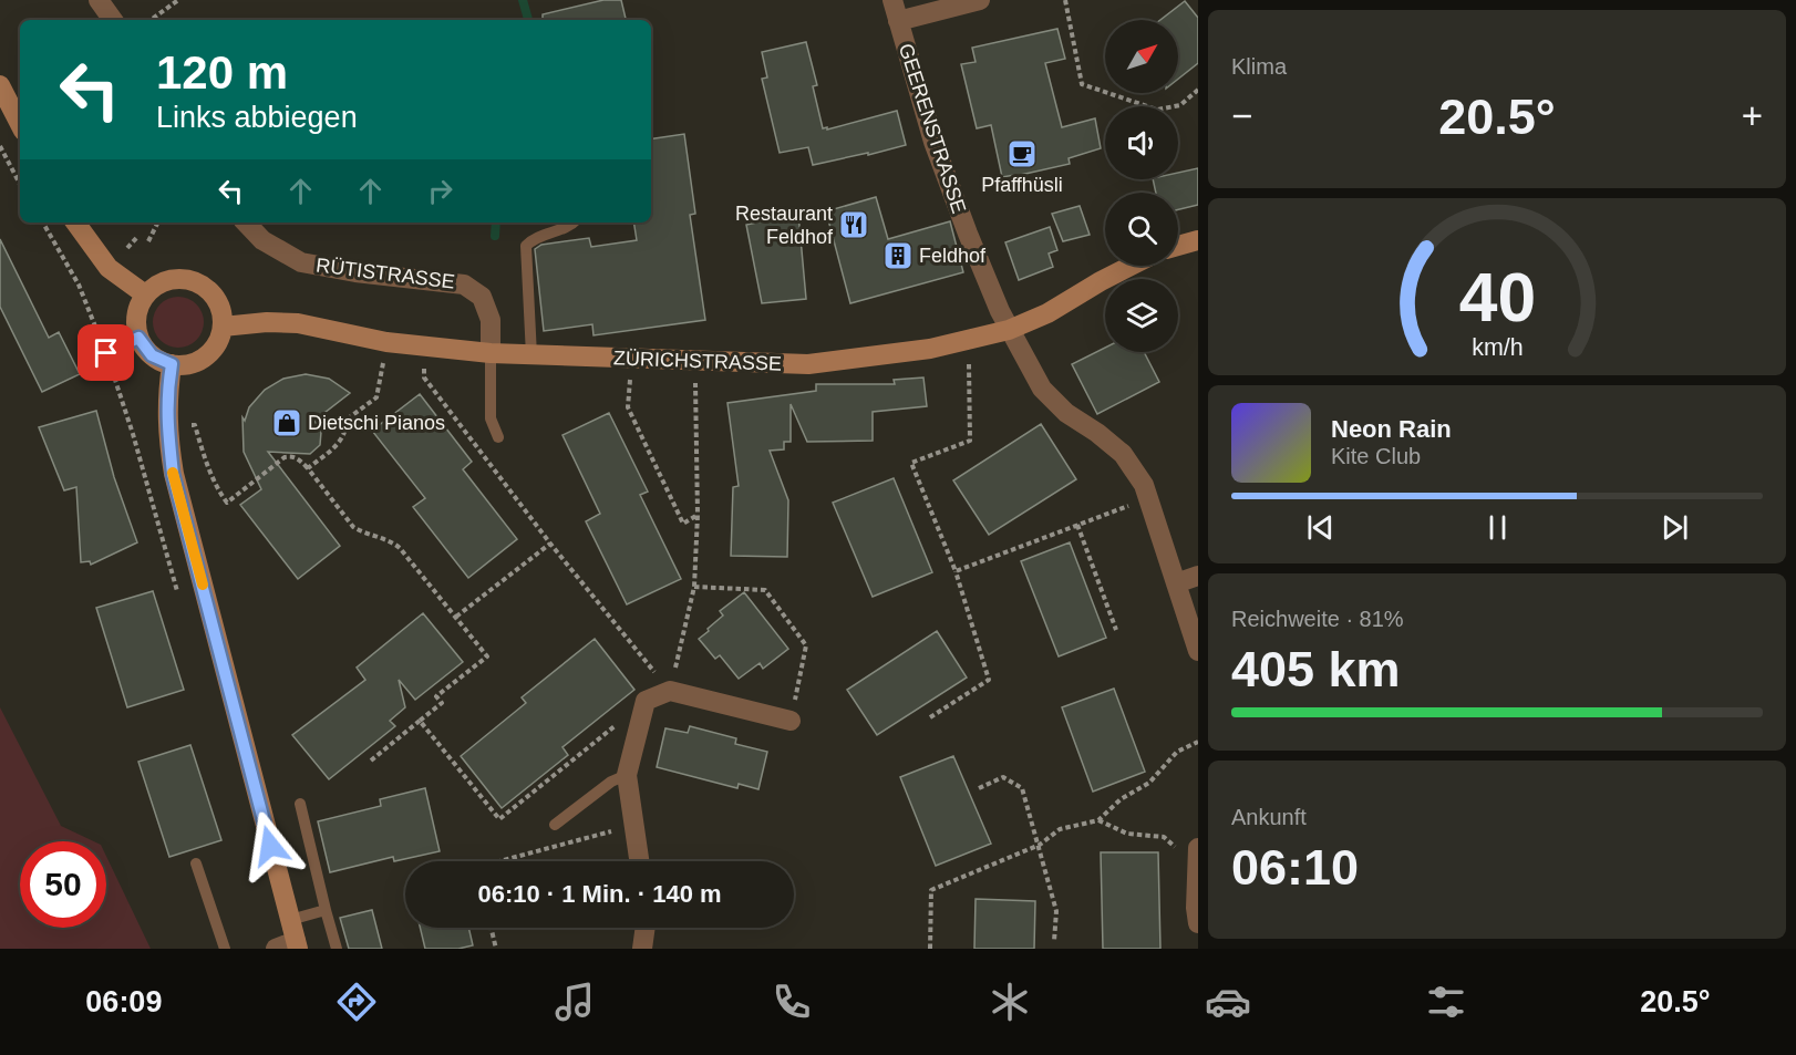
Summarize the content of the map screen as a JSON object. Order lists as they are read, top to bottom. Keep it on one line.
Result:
{"streets":{"main road":["ZÜRICHSTRASSE"],"street":["GEERENSTRASSE","RÜTISTRASSE"]},"crossings":[["GEERENSTRASSE","ZÜRICHSTRASSE"],["RÜTISTRASSE","ZÜRICHSTRASSE"]],"places":{"cafe":["Pfaffhüsli"],"restaurant":["Restaurant Feldhof"],"building":["Feldhof"],"shop":["Dietschi Pianos"]},"north":"top right","page":{"tile":["Klima",["Reichweite · 81%","405 km"],["Ankunft","06:10"]],"turn":["120 m","Links abbiegen"],"heat":["−","20.5°","+"],"song":["Neon Rain","Kite Club"],"limit":"50","trip":"06:10 · 1 Min. · 140 m","tabs":["06:09","20.5°"],"gauge":["40","km/h"]}}
